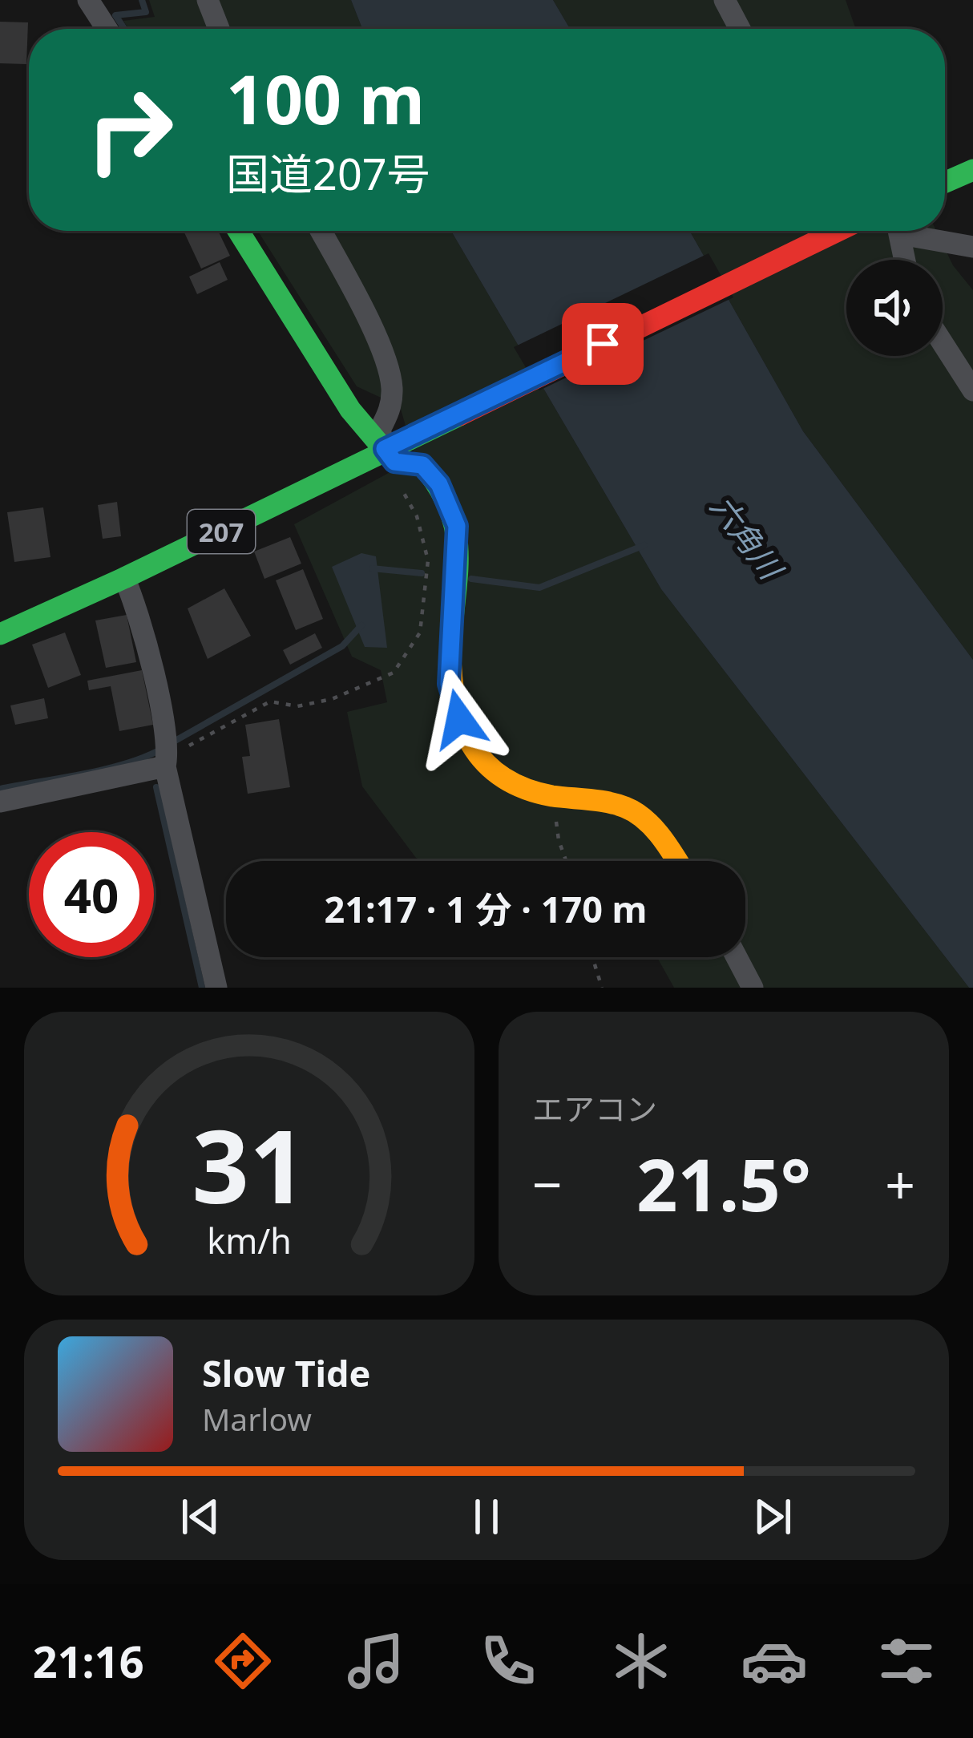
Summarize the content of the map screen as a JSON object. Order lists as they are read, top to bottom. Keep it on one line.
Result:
{"streets":{"main road":["207"]},"water":["六角川"],"page":{"turn":["100 m","国道207号"],"limit":"40","trip":"21:17 · 1 分 · 170 m","tile":"エアコン","heat":["−","21.5°","+"],"song":["Slow Tide","Marlow"],"tabs":"21:16","gauge":["31","km/h"]}}
